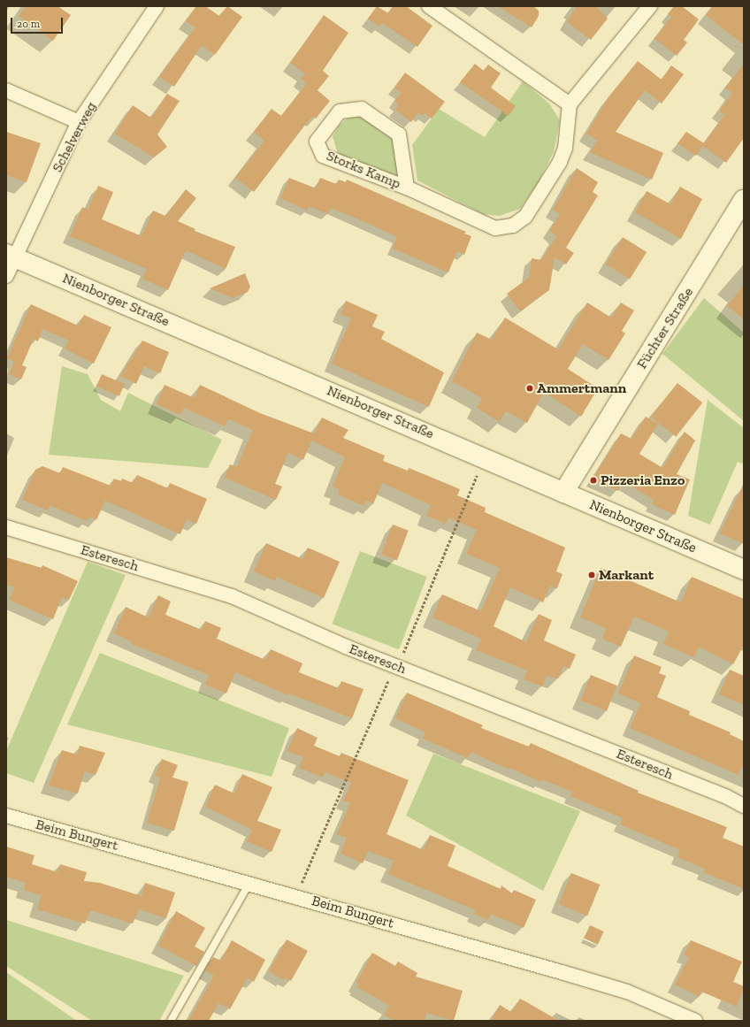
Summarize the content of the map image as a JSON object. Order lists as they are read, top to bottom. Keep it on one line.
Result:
{"streets":{"main road":["Nienborger Straße","Füchter Straße"],"street":["Schelverweg","Storks Kamp","Esteresch","Beim Bungert"]},"crossings":[["Schelverweg","Nienborger Straße"],["Nienborger Straße","Füchter Straße"]],"places":["Ammertmann","Pizzeria Enzo","Markant"],"scale_bar":"20 m"}
